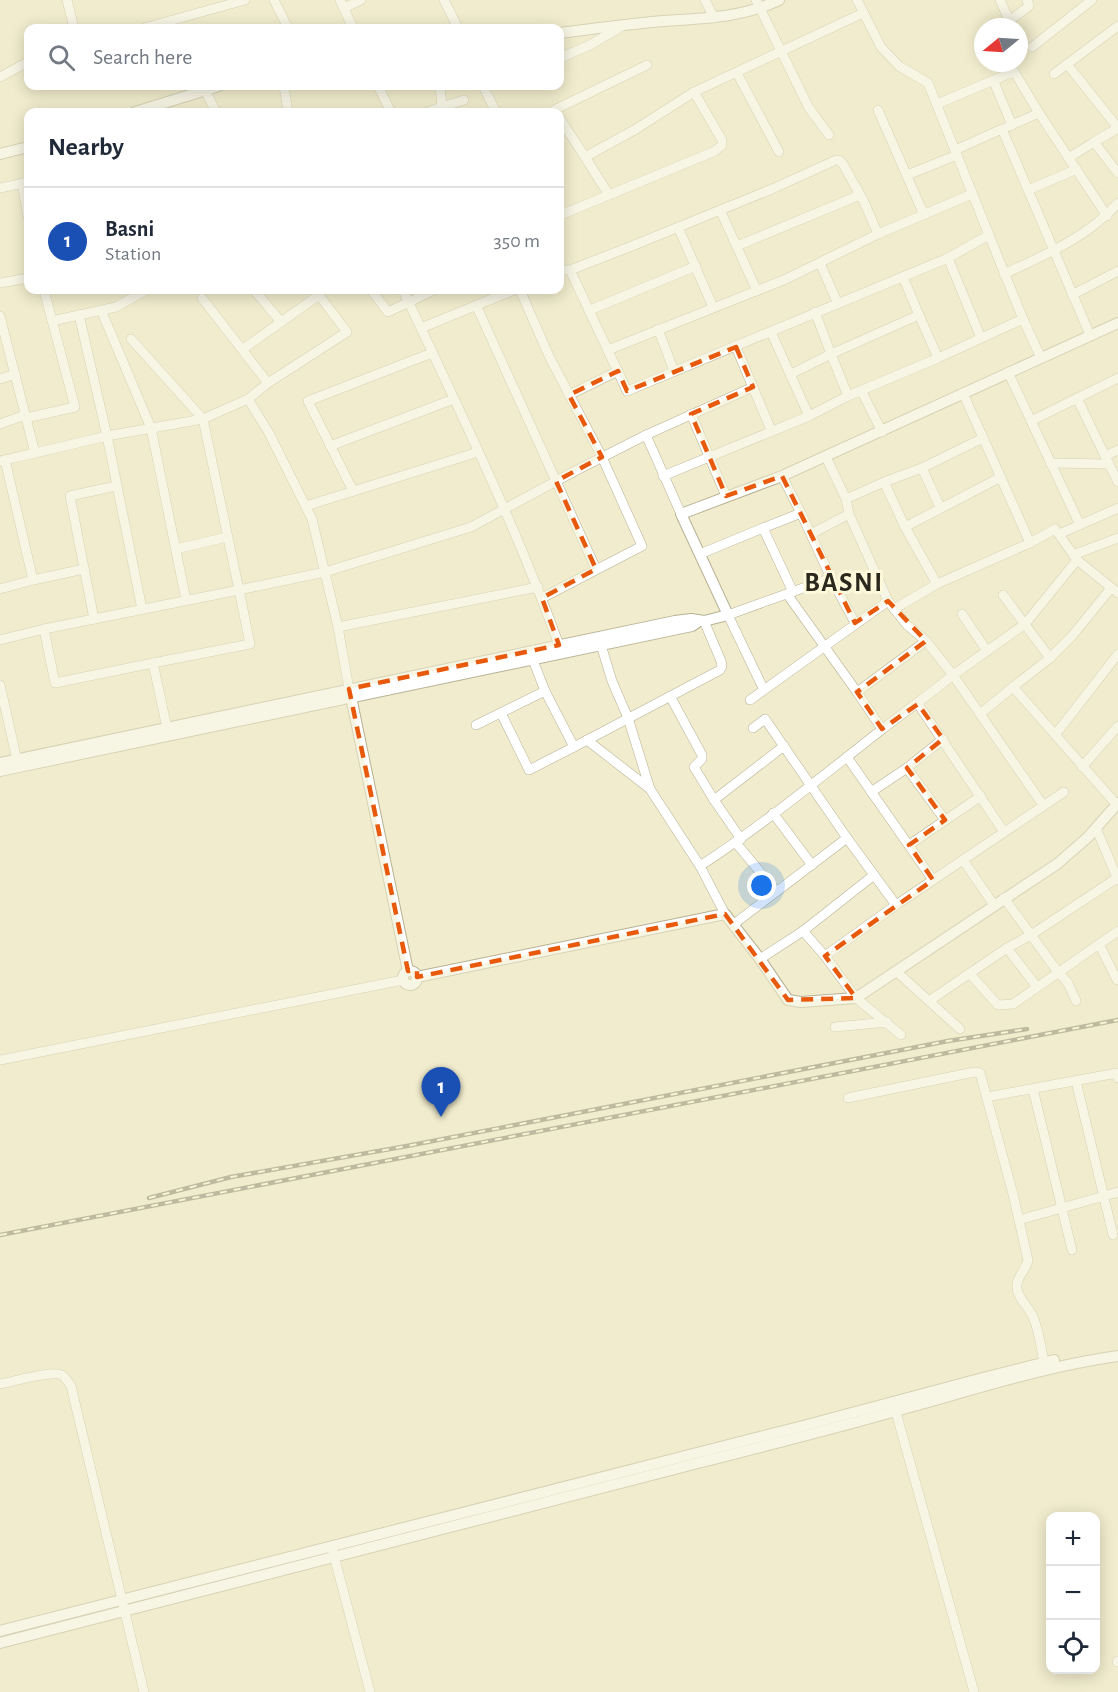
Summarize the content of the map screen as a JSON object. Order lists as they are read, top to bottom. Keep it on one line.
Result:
{"districts":["BASNI"],"north":"left","page":{"search":"Search here","heading":"Nearby","list":[{"mark":"1","name":"Basni","note":"Station","value":"350 m"}],"pins":"1","map_buttons":["+","−"]}}
